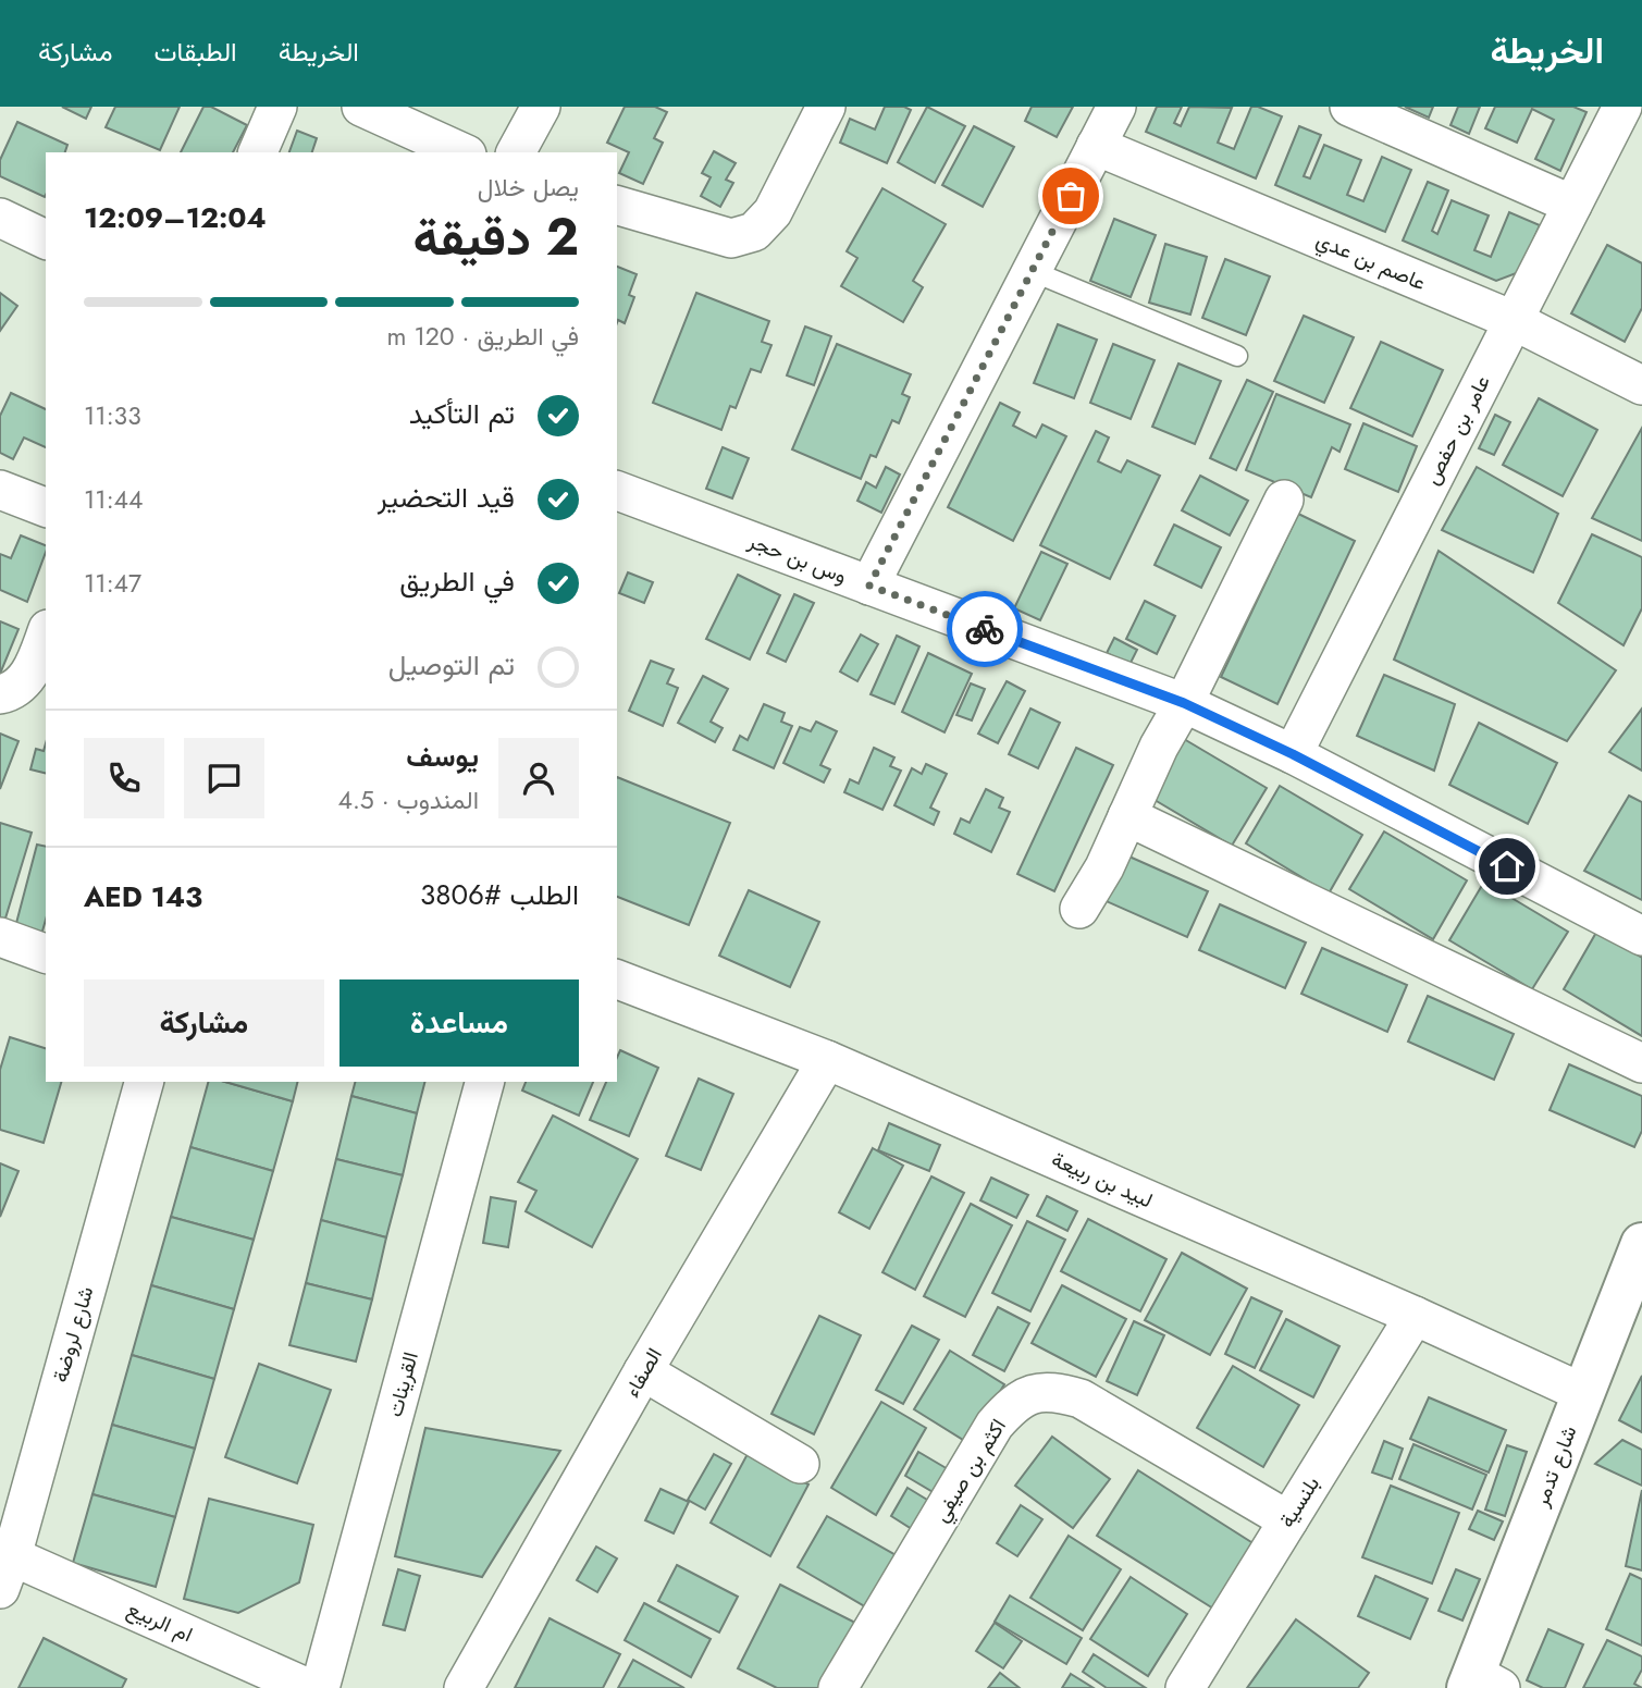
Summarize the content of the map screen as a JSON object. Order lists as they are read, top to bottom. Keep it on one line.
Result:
{"streets":{"street":["عاصم بن عدي","عامر بن حفص","وس بن حجر","لبيد بن ربيعة","شارع لروضة","الصفاء","القرينات","شارع تدمر","اكثم بن صيفي","بلنسية","ام الربيع"]},"crossings":[["عاصم بن عدي","عامر بن حفص"],["عامر بن حفص","وس بن حجر"],["لبيد بن ربيعة","الصفاء"],["لبيد بن ربيعة","شارع تدمر"],["لبيد بن ربيعة","بلنسية"],["شارع لروضة","ام الربيع"],["اكثم بن صيفي","بلنسية"]],"page":{"header":"الخريطة","nav":["الخريطة","الطبقات","مشاركة"],"heading":["2 دقيقة","يصل خلال","12:04–12:09"],"panel":["يوسف","المندوب · 4.5","الطلب #3806","AED 143"],"bar":"في الطريق · 120 m","list":[["تم التأكيد","11:33"],["قيد التحضير","11:44"],["في الطريق","11:47"],"تم التوصيل"],"buttons":["مساعدة","مشاركة"]}}
